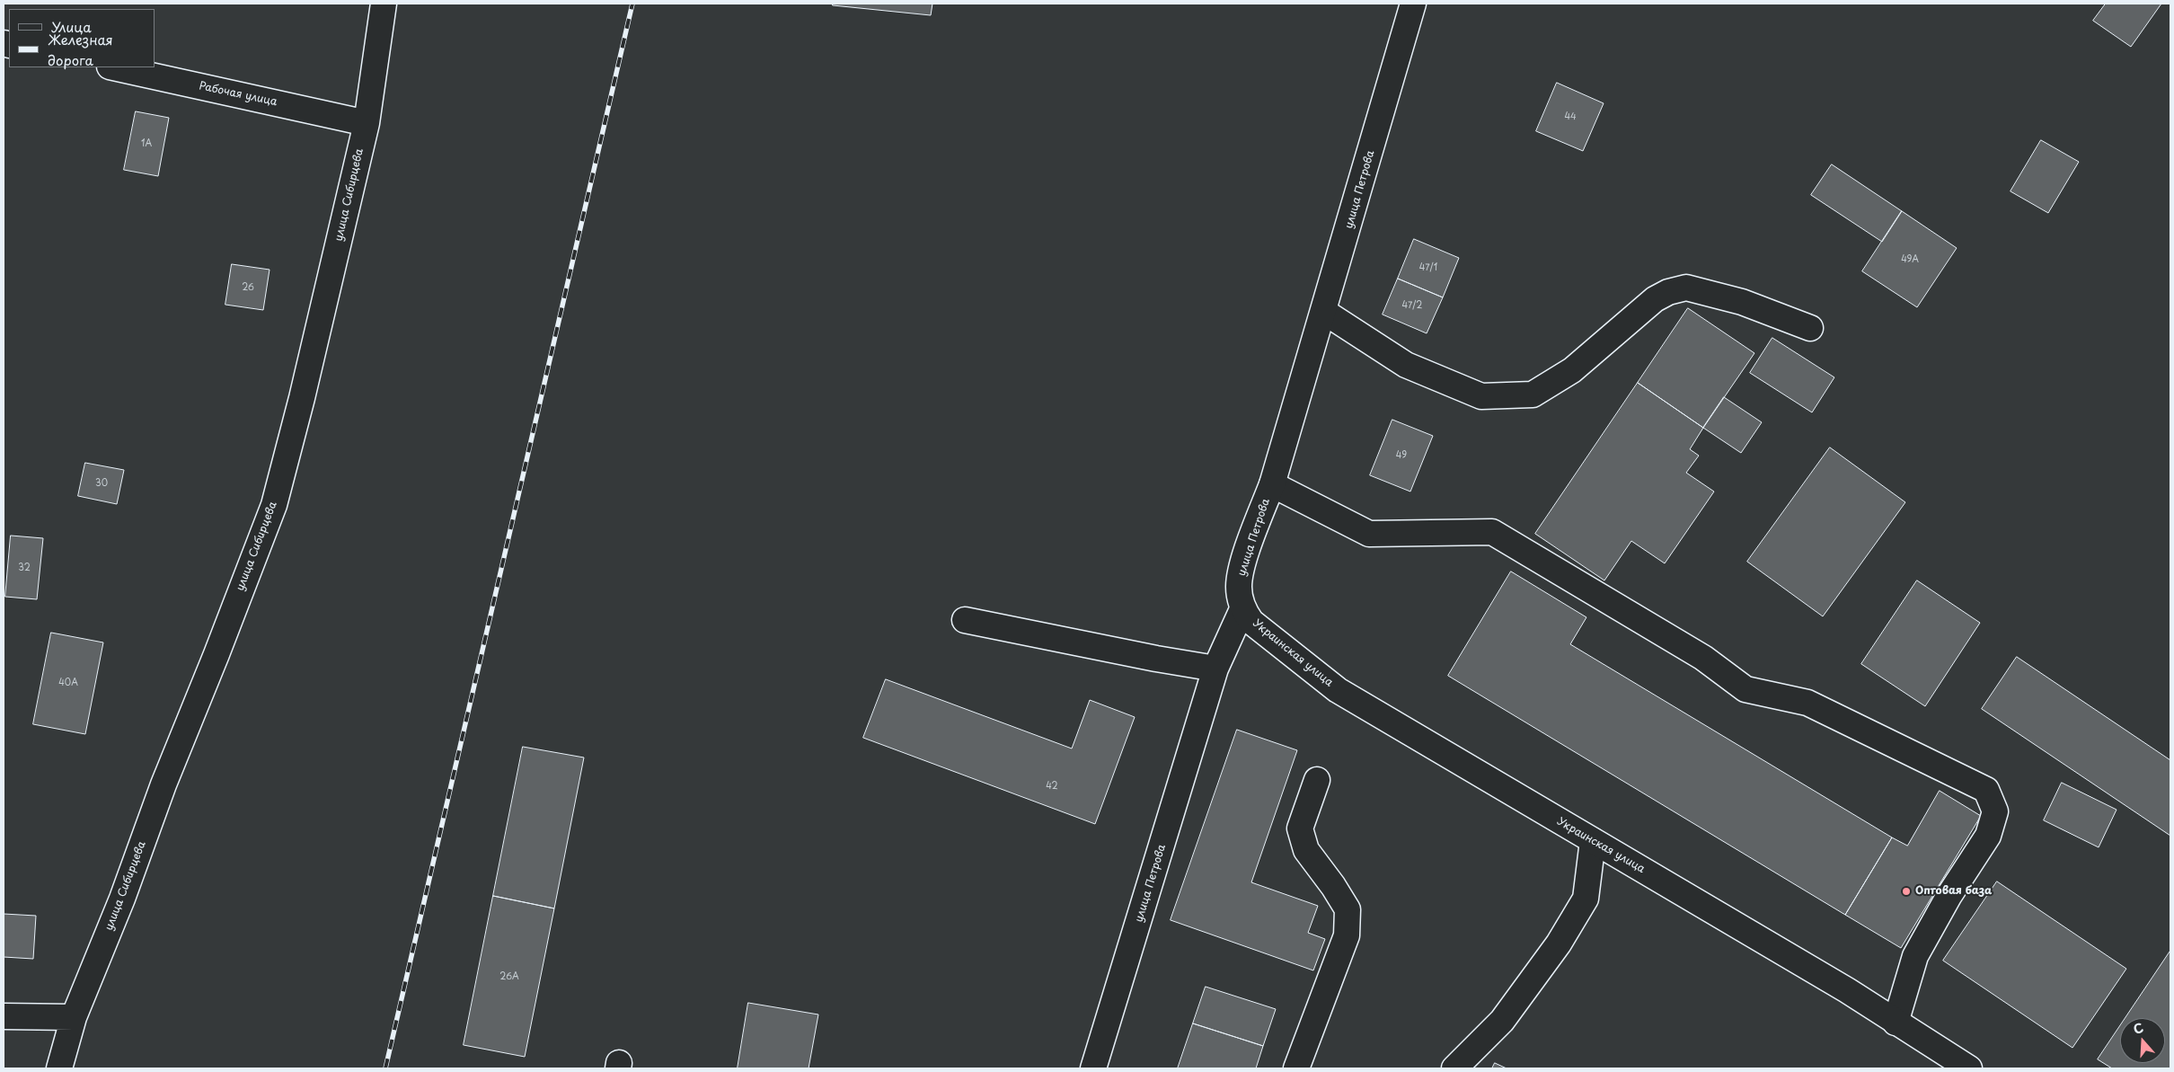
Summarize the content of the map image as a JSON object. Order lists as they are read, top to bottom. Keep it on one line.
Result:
{"streets":{"main road":["Рабочая улица","улица Петрова","улица Сибирцева","Украинская улица"]},"crossings":[["Рабочая улица","улица Сибирцева"],["улица Петрова","Украинская улица"]],"places":["Оптовая база"],"house_numbers":["44","1А","49А","47/1","26","47/2","49","30","32","40А","42","26А"],"legend":["Улица","Железная дорога"],"north":"top"}
